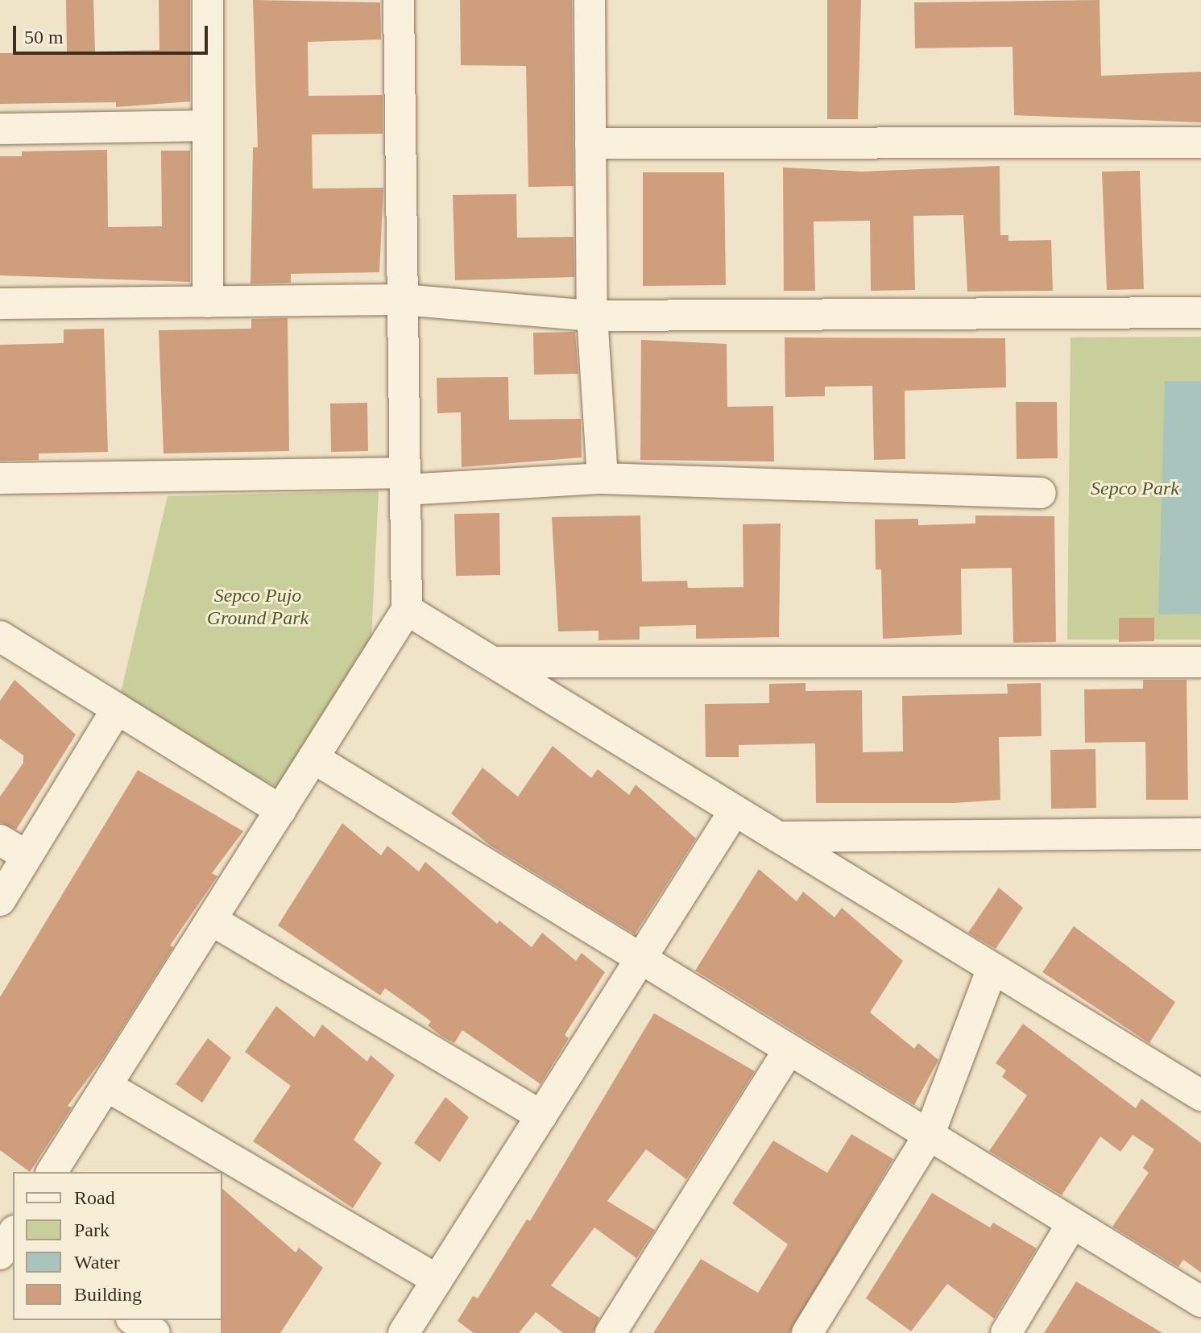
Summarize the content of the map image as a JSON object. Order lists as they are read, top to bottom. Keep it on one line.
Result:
{"parks":["Sepco Park","Sepco Pujo Ground Park"],"legend":["Road","Park","Water","Building"],"scale_bar":"50 m"}
